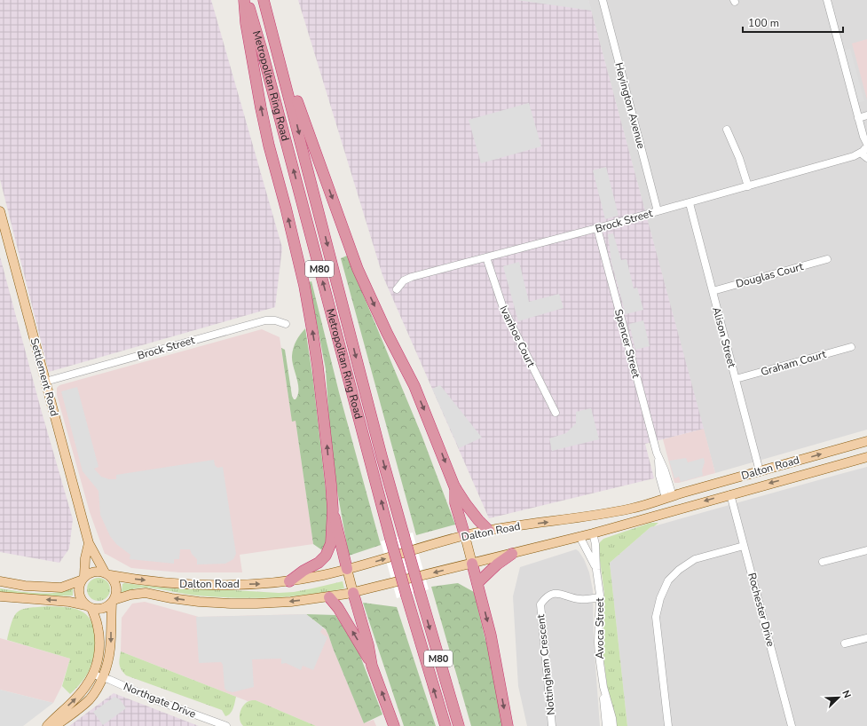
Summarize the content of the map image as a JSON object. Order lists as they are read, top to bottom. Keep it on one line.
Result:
{"streets":{"highway":["Metropolitan Ring Road","M80"],"main road":["Spencer Street","Settlement Road","Dalton Road"],"street":["Heyington Avenue","Brock Street","Douglas Court","Ivanhoe Court","Alison Street","Graham Court","Rochester Drive","Avoca Street","Nottingham Crescent","Northgate Drive"]},"crossings":[["Heyington Avenue","Brock Street"],["Brock Street","Ivanhoe Court"],["Brock Street","Alison Street"],["Brock Street","Spencer Street"],["Brock Street","Settlement Road"],["Douglas Court","Alison Street"],["Alison Street","Graham Court"],["Alison Street","Dalton Road"],["Spencer Street","Dalton Road"],["Settlement Road","Dalton Road"],["Dalton Road","Rochester Drive"],["Dalton Road","Avoca Street"],["Avoca Street","Nottingham Crescent"]],"scale_bar":"100 m","north":"top right"}
